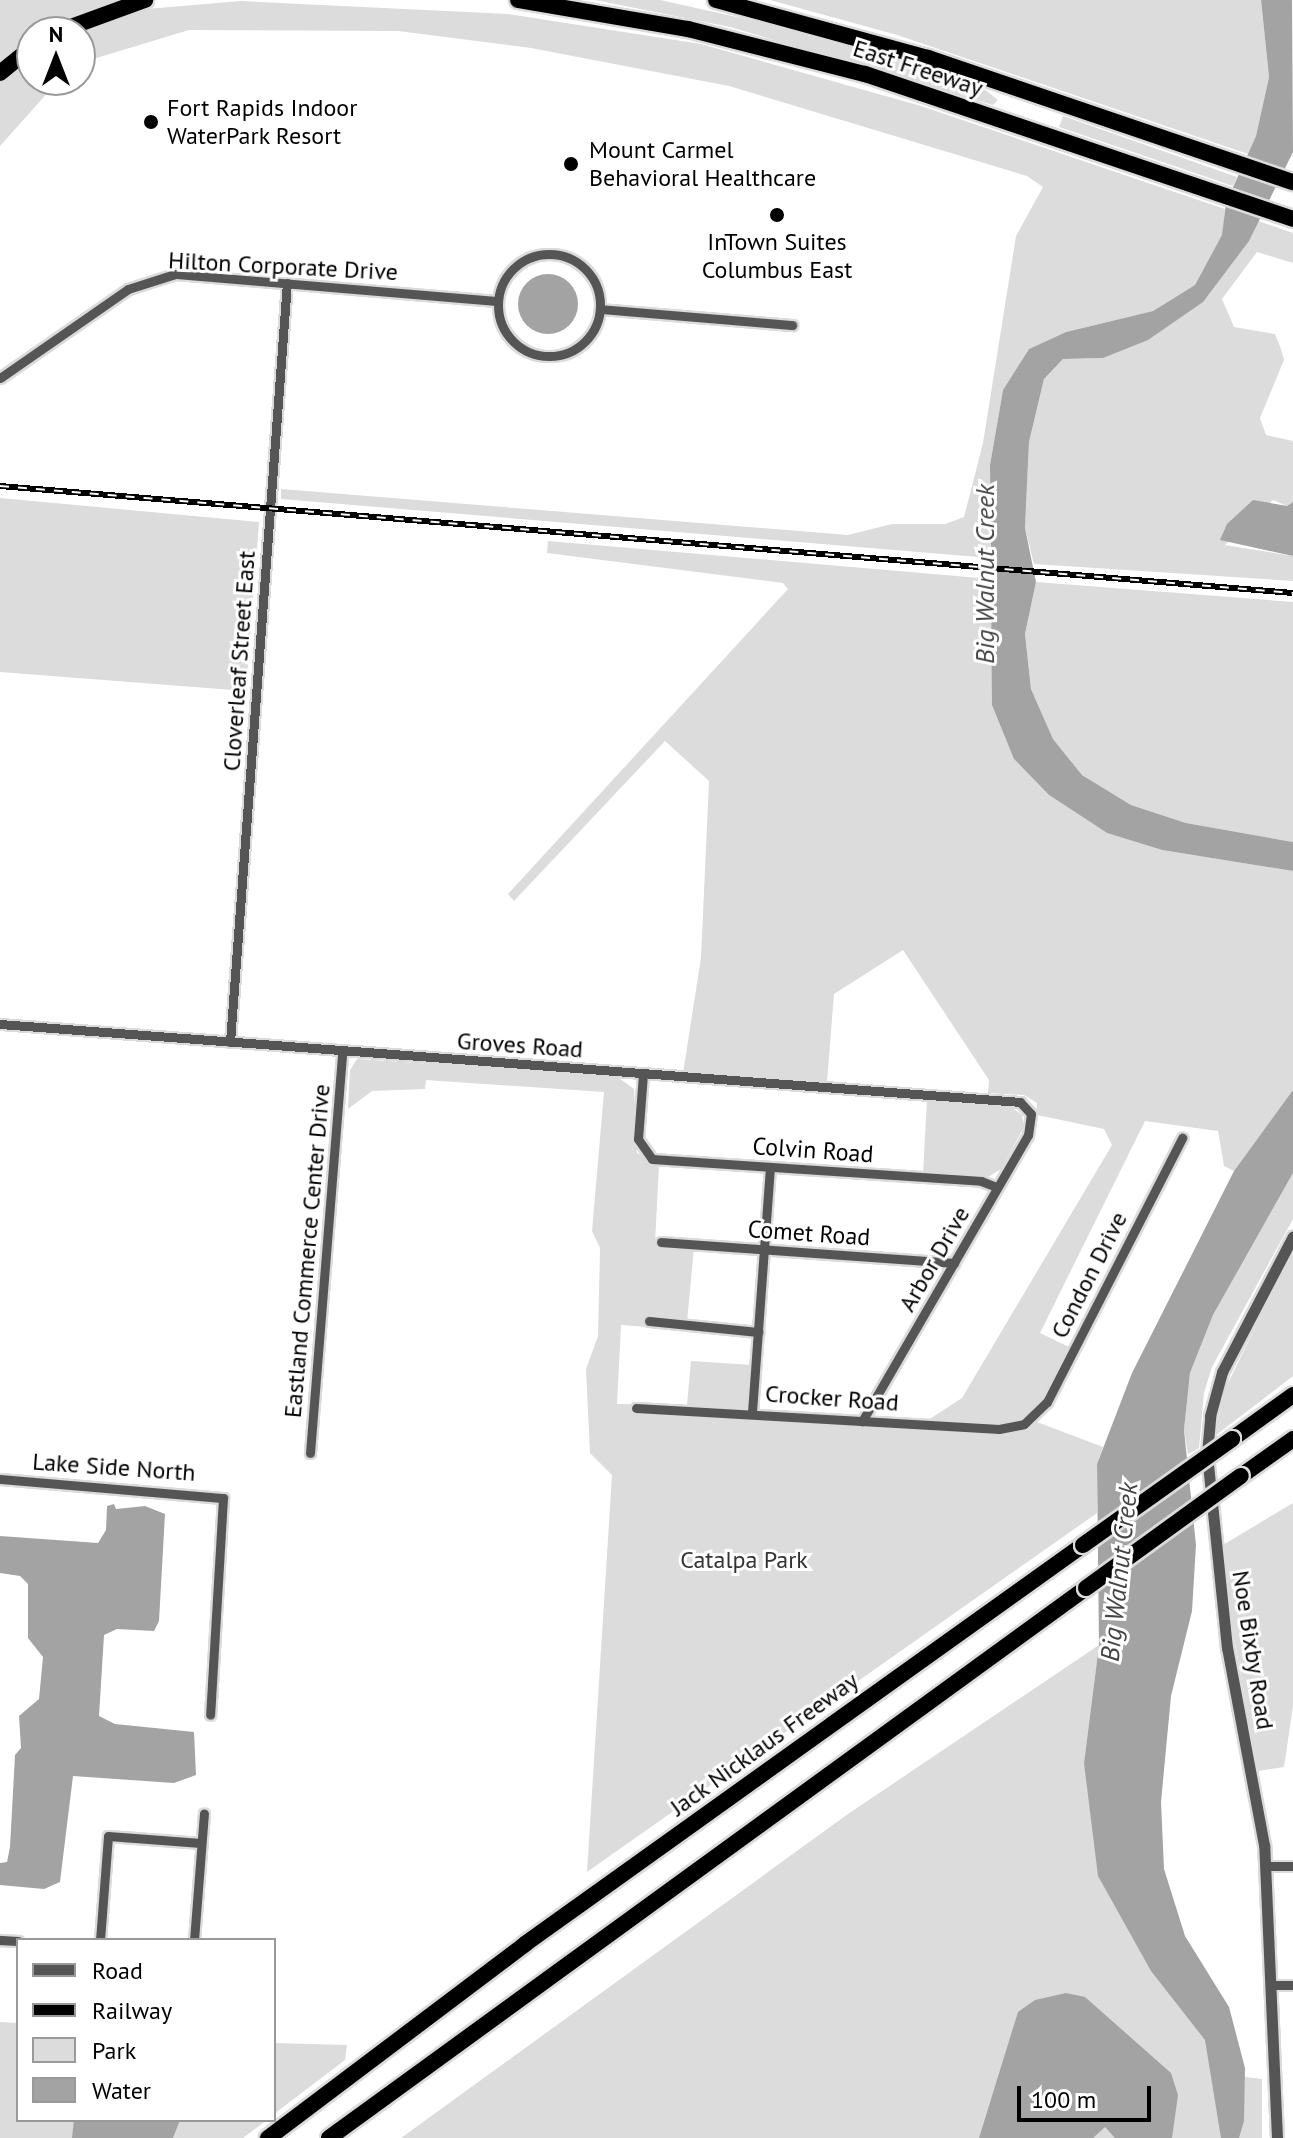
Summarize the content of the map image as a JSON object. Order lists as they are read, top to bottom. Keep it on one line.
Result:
{"streets":{"highway":["East Freeway","Jack Nicklaus Freeway"],"street":["Hilton Corporate Drive","Cloverleaf Street East","Groves Road","Colvin Road","Comet Road","Eastland Commerce Center Drive","Arbor Drive","Condon Drive","Crocker Road","Lake Side North","Noe Bixby Road"]},"crossings":[["Hilton Corporate Drive","Cloverleaf Street East"],["Cloverleaf Street East","Groves Road"],["Groves Road","Colvin Road"],["Groves Road","Eastland Commerce Center Drive"],["Groves Road","Arbor Drive"],["Colvin Road","Arbor Drive"],["Comet Road","Arbor Drive"],["Arbor Drive","Crocker Road"],["Condon Drive","Crocker Road"]],"water":["Big Walnut Creek"],"parks":["Catalpa Park"],"places":["Fort Rapids Indoor WaterPark Resort","Mount Carmel Behavioral Healthcare","InTown Suites Columbus East"],"legend":["Road","Railway","Park","Water"],"scale_bar":"100 m","north":"top"}
